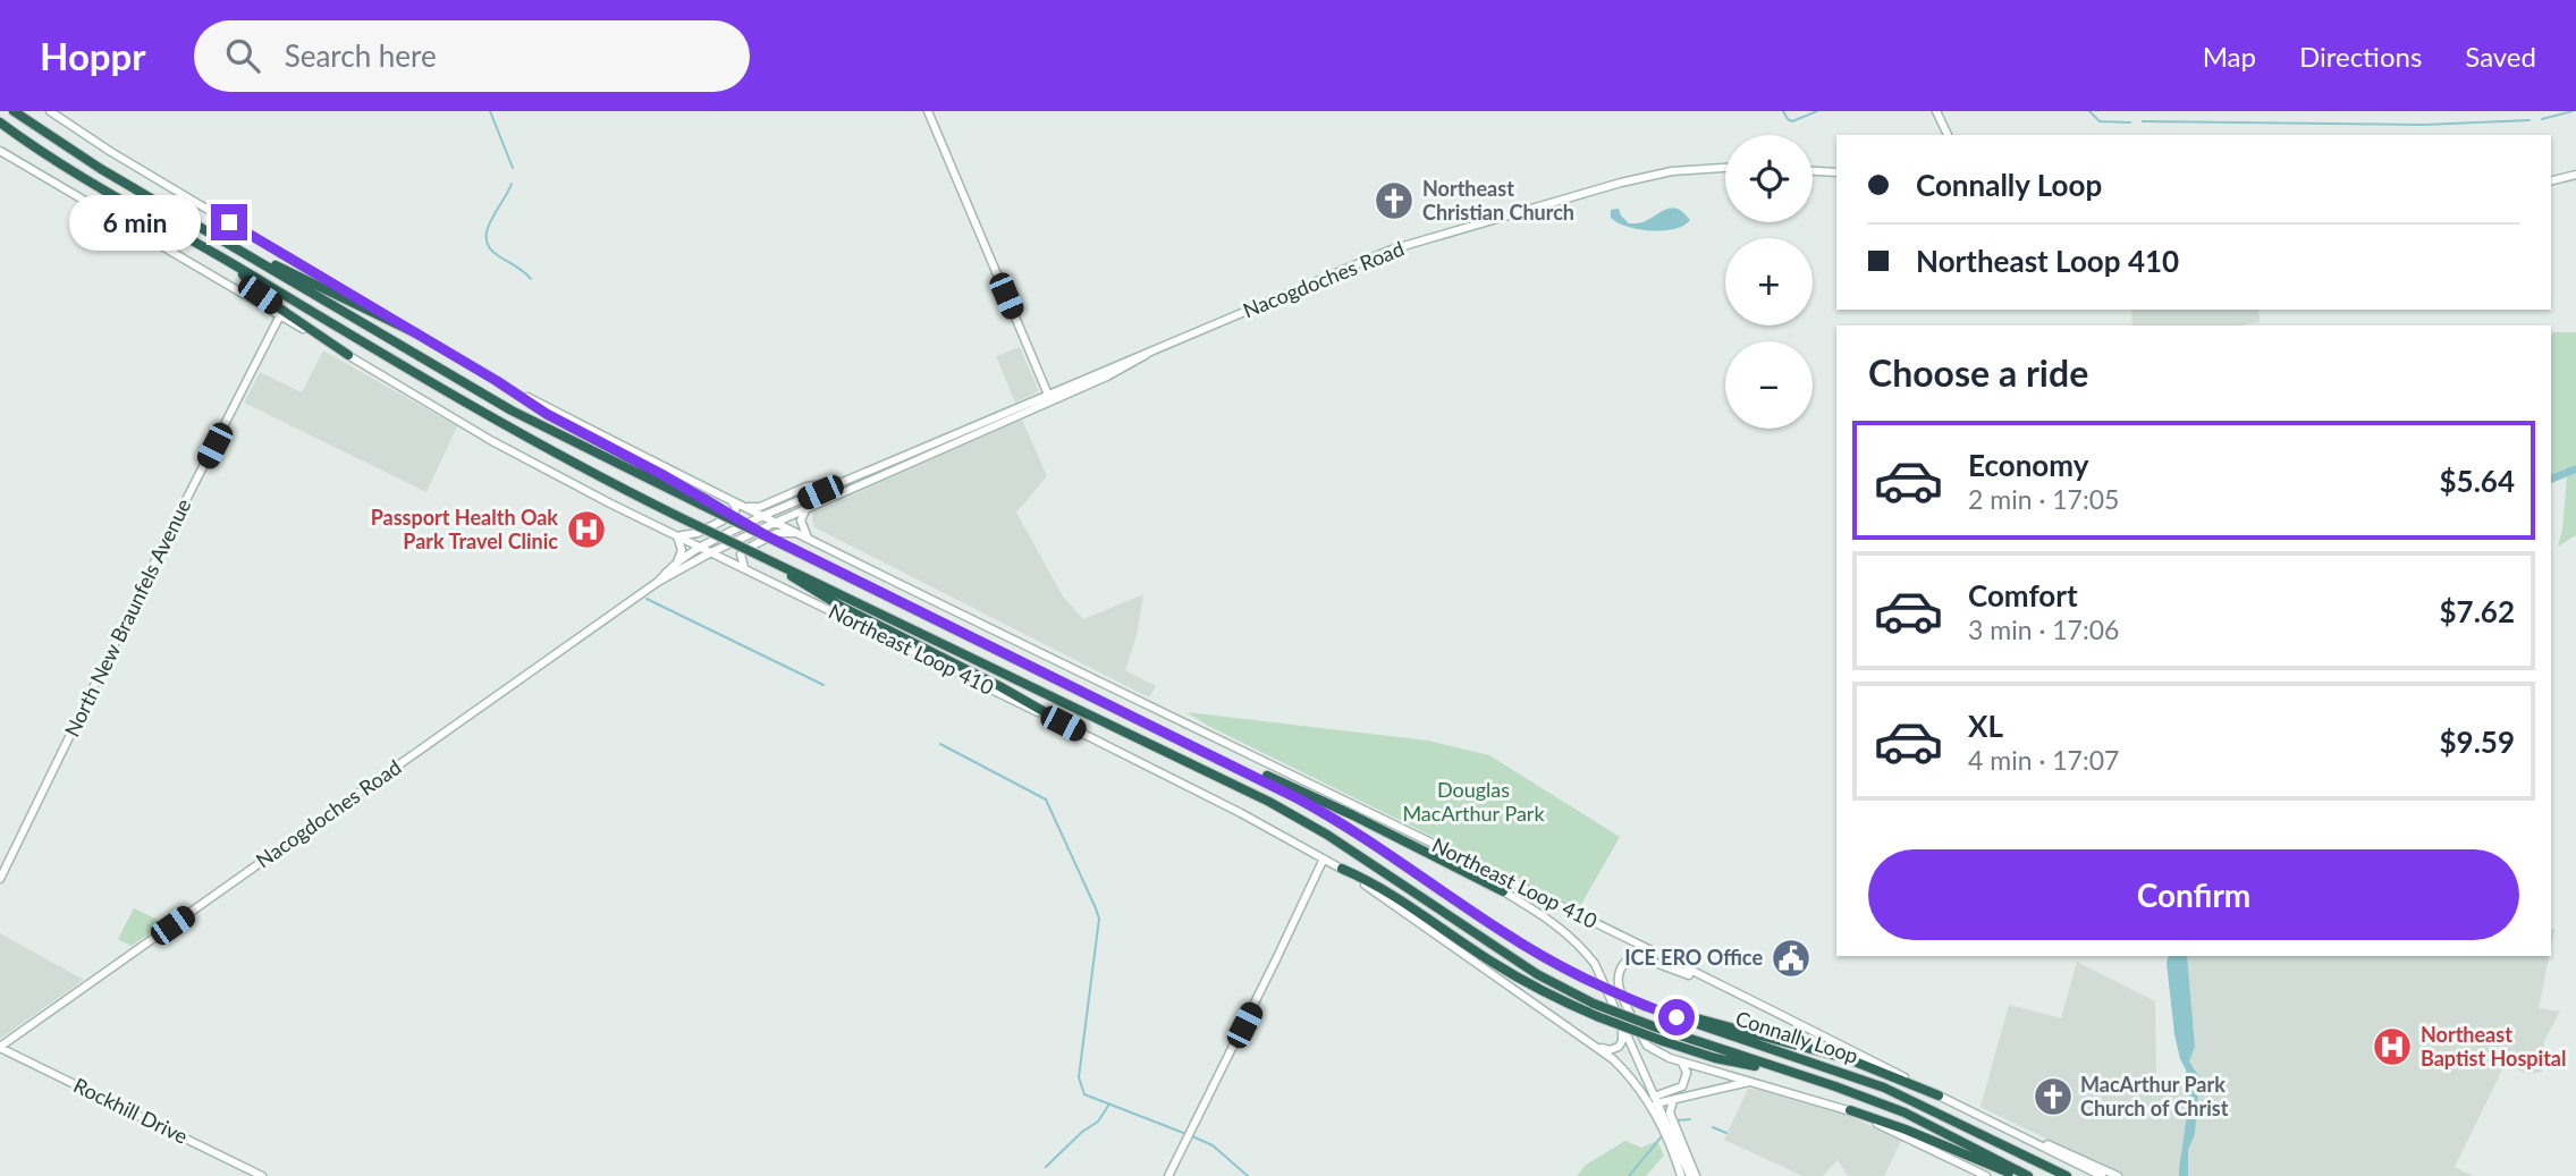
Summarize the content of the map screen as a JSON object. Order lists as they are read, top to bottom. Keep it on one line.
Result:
{"streets":{"highway":["Connally Loop"],"main road":["Nacogdoches Road","North New Braunfels Avenue","Northeast Loop 410","Rockhill Drive"]},"crossings":[["Nacogdoches Road","Northeast Loop 410"],["Nacogdoches Road","Rockhill Drive"],["North New Braunfels Avenue","Northeast Loop 410"]],"parks":["Douglas MacArthur Park"],"places":{"church":["Northeast Christian Church","MacArthur Park Church of Christ"],"hospital":["Passport Health Oak Park Travel Clinic","Northeast Baptist Hospital"],"public building":["ICE ERO Office"]},"page":{"header":"Hoppr","search":"Search here","nav":["Map","Directions","Saved"],"map_buttons":["+","−"],"banner":["Connally Loop","Northeast Loop 410"],"bubble":"6 min","heading":"Choose a ride","list":[{"name":"Economy","note":"2 min · 17:05","value":"$5.64"},{"name":"Comfort","note":"3 min · 17:06","value":"$7.62"},{"name":"XL","note":"4 min · 17:07","value":"$9.59"}],"buttons":"Confirm"}}
